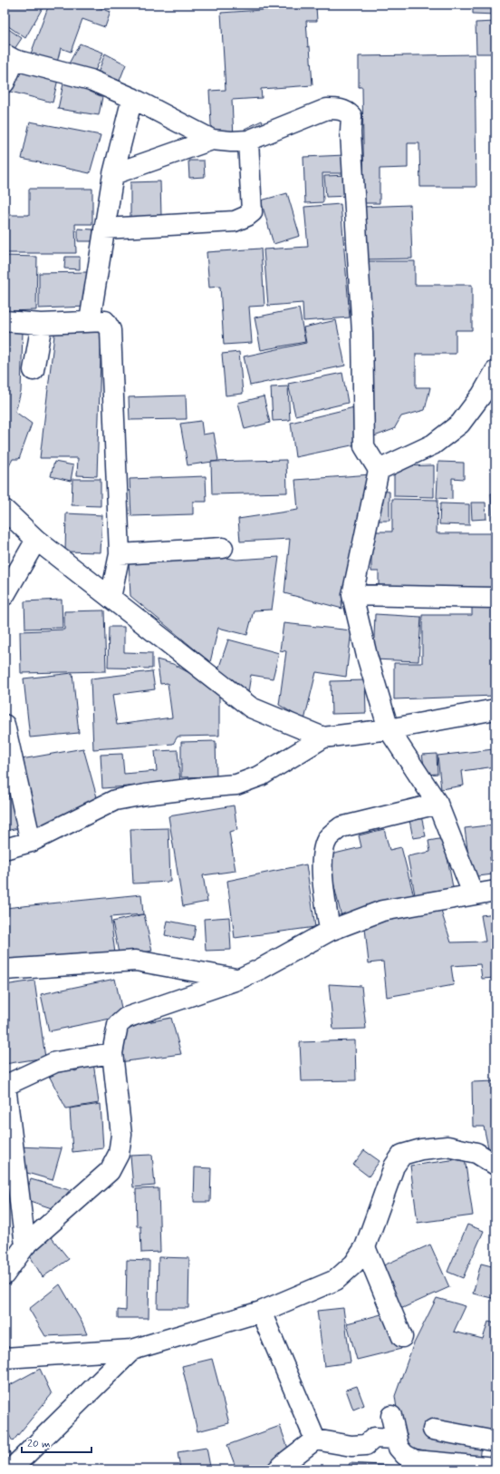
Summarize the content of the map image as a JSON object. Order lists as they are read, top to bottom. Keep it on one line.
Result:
{"scale_bar":"20 m"}
